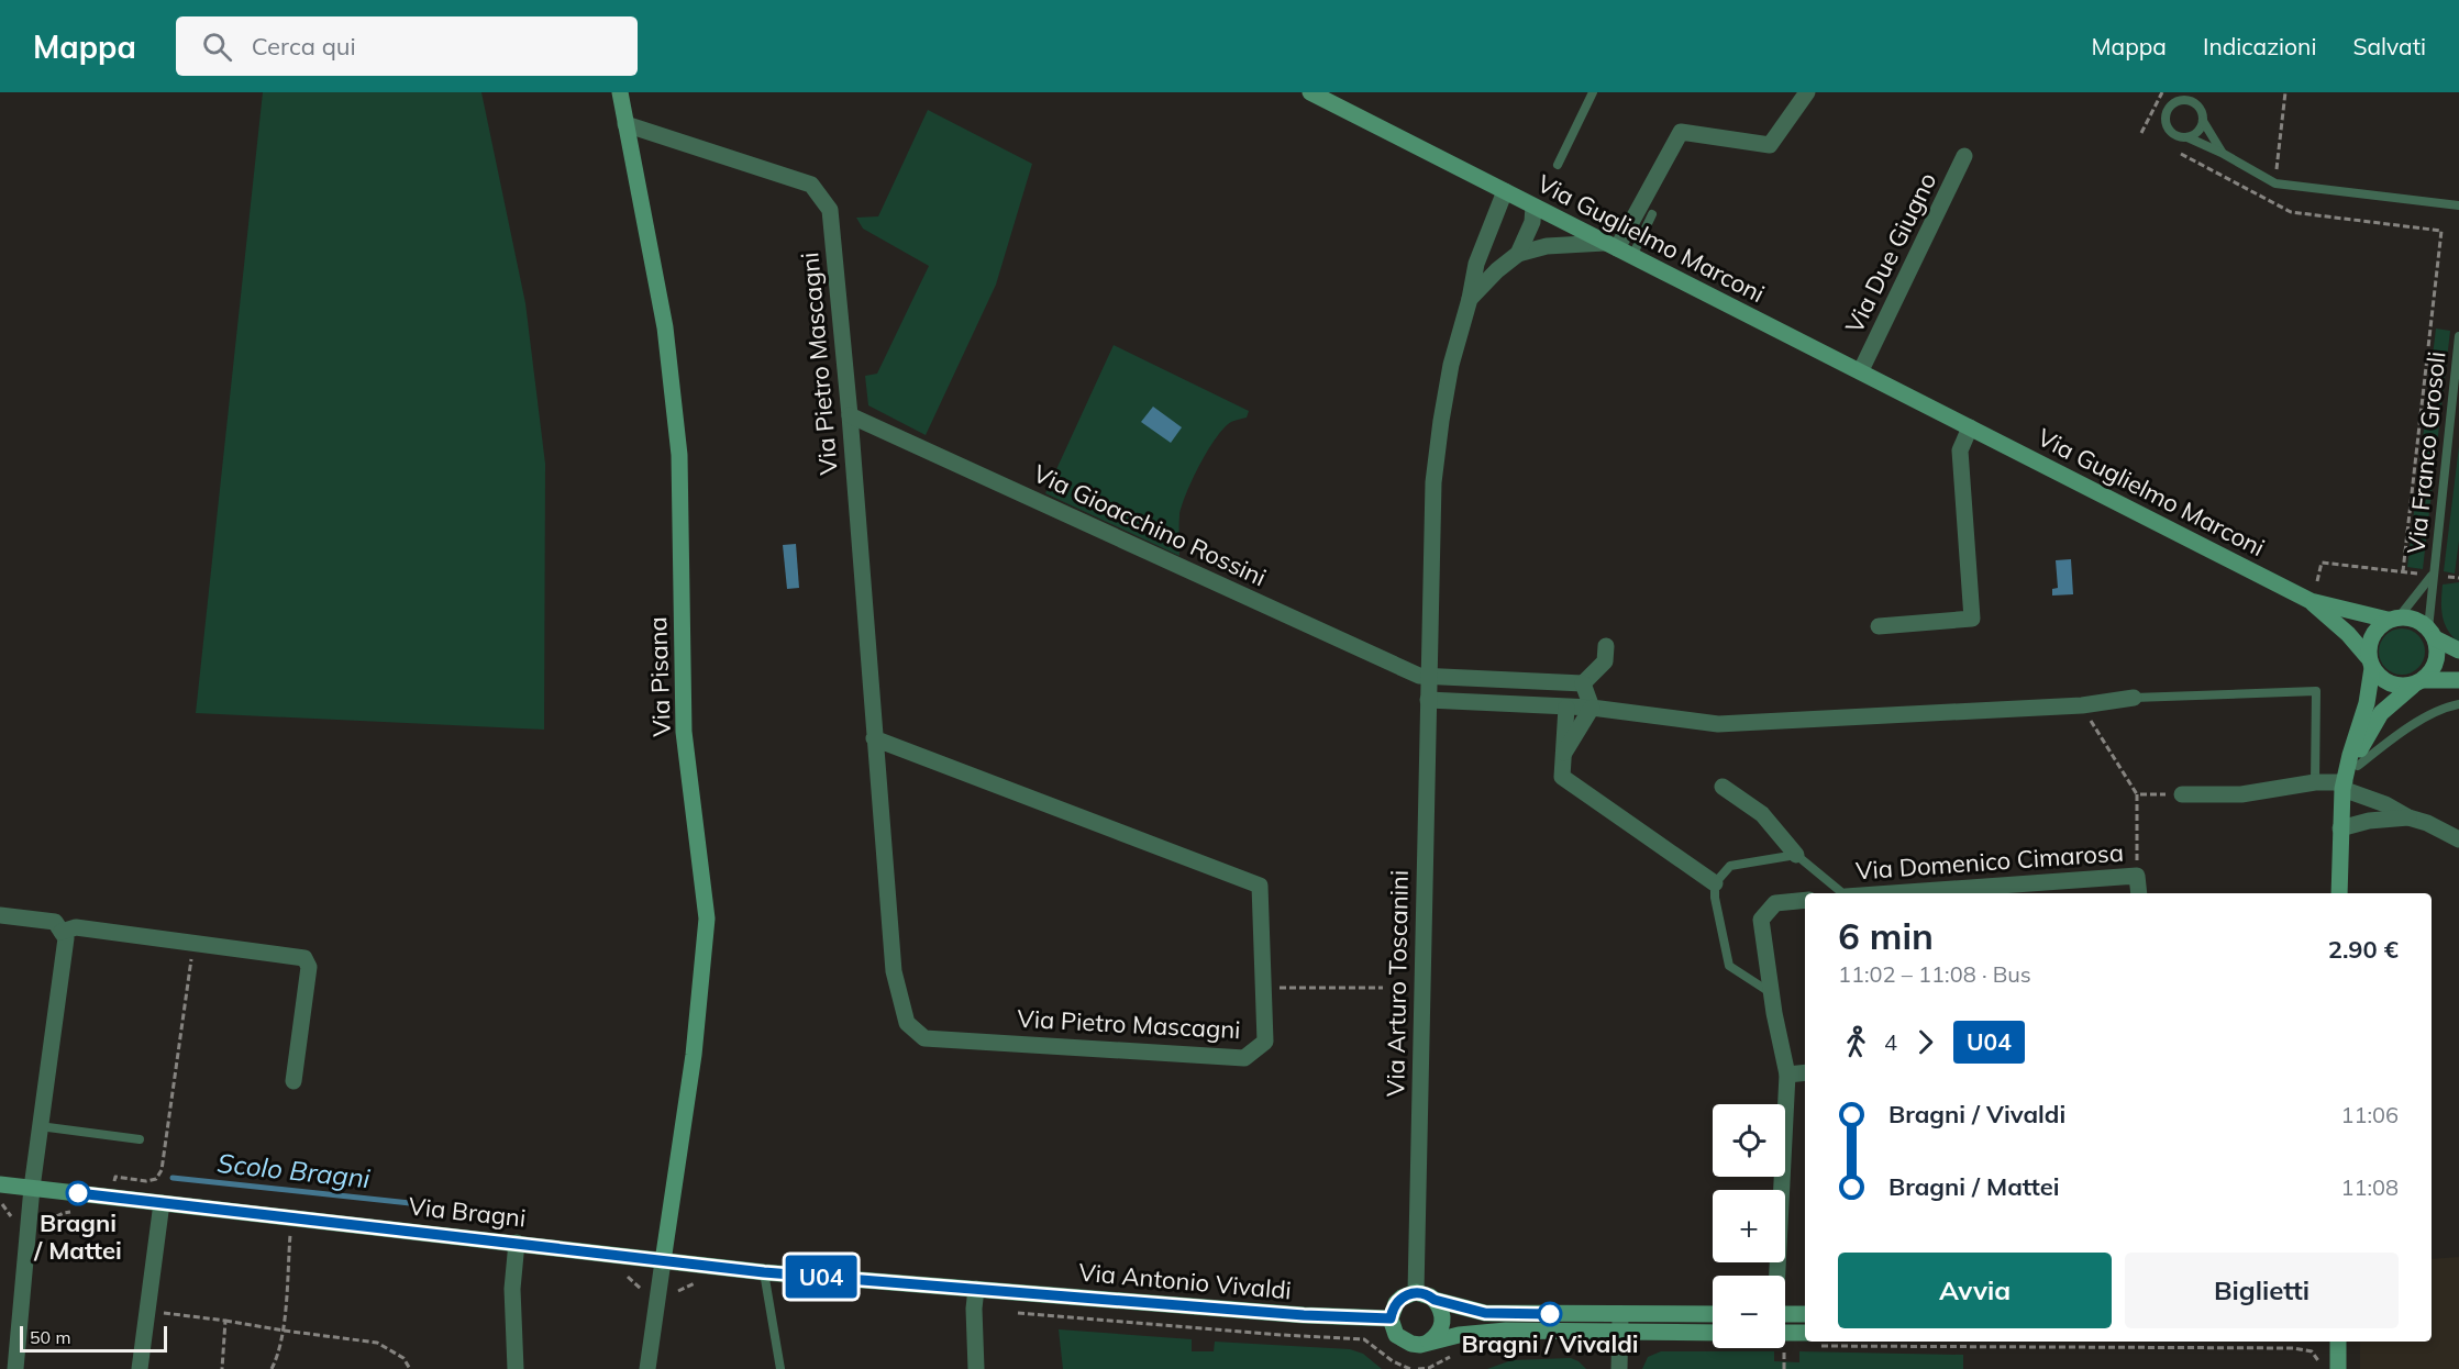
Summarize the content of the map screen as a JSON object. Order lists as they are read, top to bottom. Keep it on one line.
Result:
{"streets":{"street":["Via Guglielmo Marconi","Via Due Giugno","Via Pietro Mascagni","Via Gioacchino Rossini","Via Pisana","Via Domenico Cimarosa","Via Arturo Toscanini","Via Bragni","Via Antonio Vivaldi"],"lane":["Via Franco Grosoli"]},"crossings":[["Via Guglielmo Marconi","Via Due Giugno"],["Via Guglielmo Marconi","Via Franco Grosoli"],["Via Guglielmo Marconi","Via Arturo Toscanini"],["Via Pietro Mascagni","Via Gioacchino Rossini"],["Via Pietro Mascagni","Via Pisana"],["Via Gioacchino Rossini","Via Arturo Toscanini"],["Via Pisana","Via Bragni"],["Via Pisana","Via Antonio Vivaldi"],["Via Arturo Toscanini","Via Antonio Vivaldi"],["Via Bragni","Via Antonio Vivaldi"]],"water":["Scolo Bragni"],"places":["Bragni / Mattei","Bragni / Vivaldi"],"lines":["bus line U04"],"scale_bar":"50 m","page":{"header":"Mappa","search":"Cerca qui","nav":["Mappa","Indicazioni","Salvati"],"on_map":"U04","heading":["6 min","11:02 – 11:08 · Bus","2.90 €"],"legs":["4","U04"],"list":[{"name":"Bragni / Vivaldi","value":"11:06"},{"name":"Bragni / Mattei","value":"11:08"}],"map_buttons":["+","−"],"buttons":["Avvia","Biglietti"],"scale":"50 m"}}
